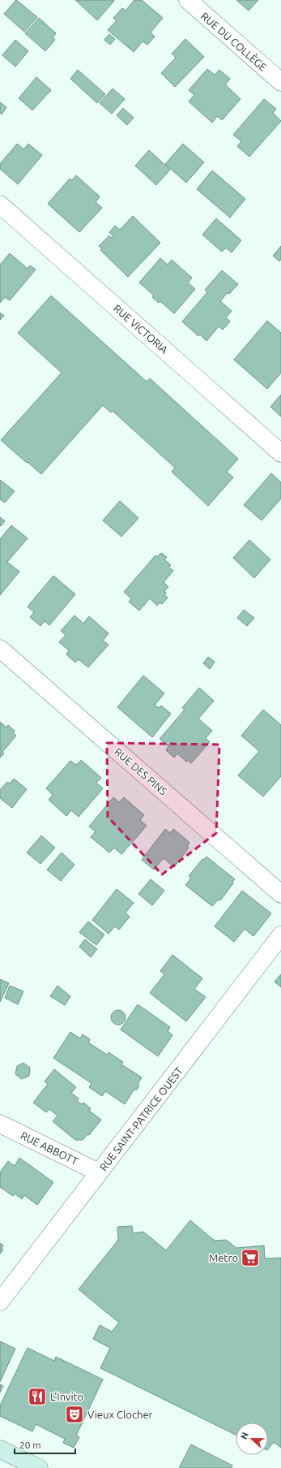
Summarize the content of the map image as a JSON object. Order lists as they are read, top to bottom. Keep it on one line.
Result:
{"streets":{"street":["RUE DU COLLÈGE","RUE VICTORIA","RUE DES PINS","RUE SAINT-PATRICE OUEST","RUE ABBOTT"]},"crossings":[["RUE SAINT-PATRICE OUEST","RUE ABBOTT"]],"places":{"supermarket":["Metro"],"restaurant":["L'Invito"],"theatre":["Vieux Clocher"]},"scale_bar":"20 m","north":"left"}
